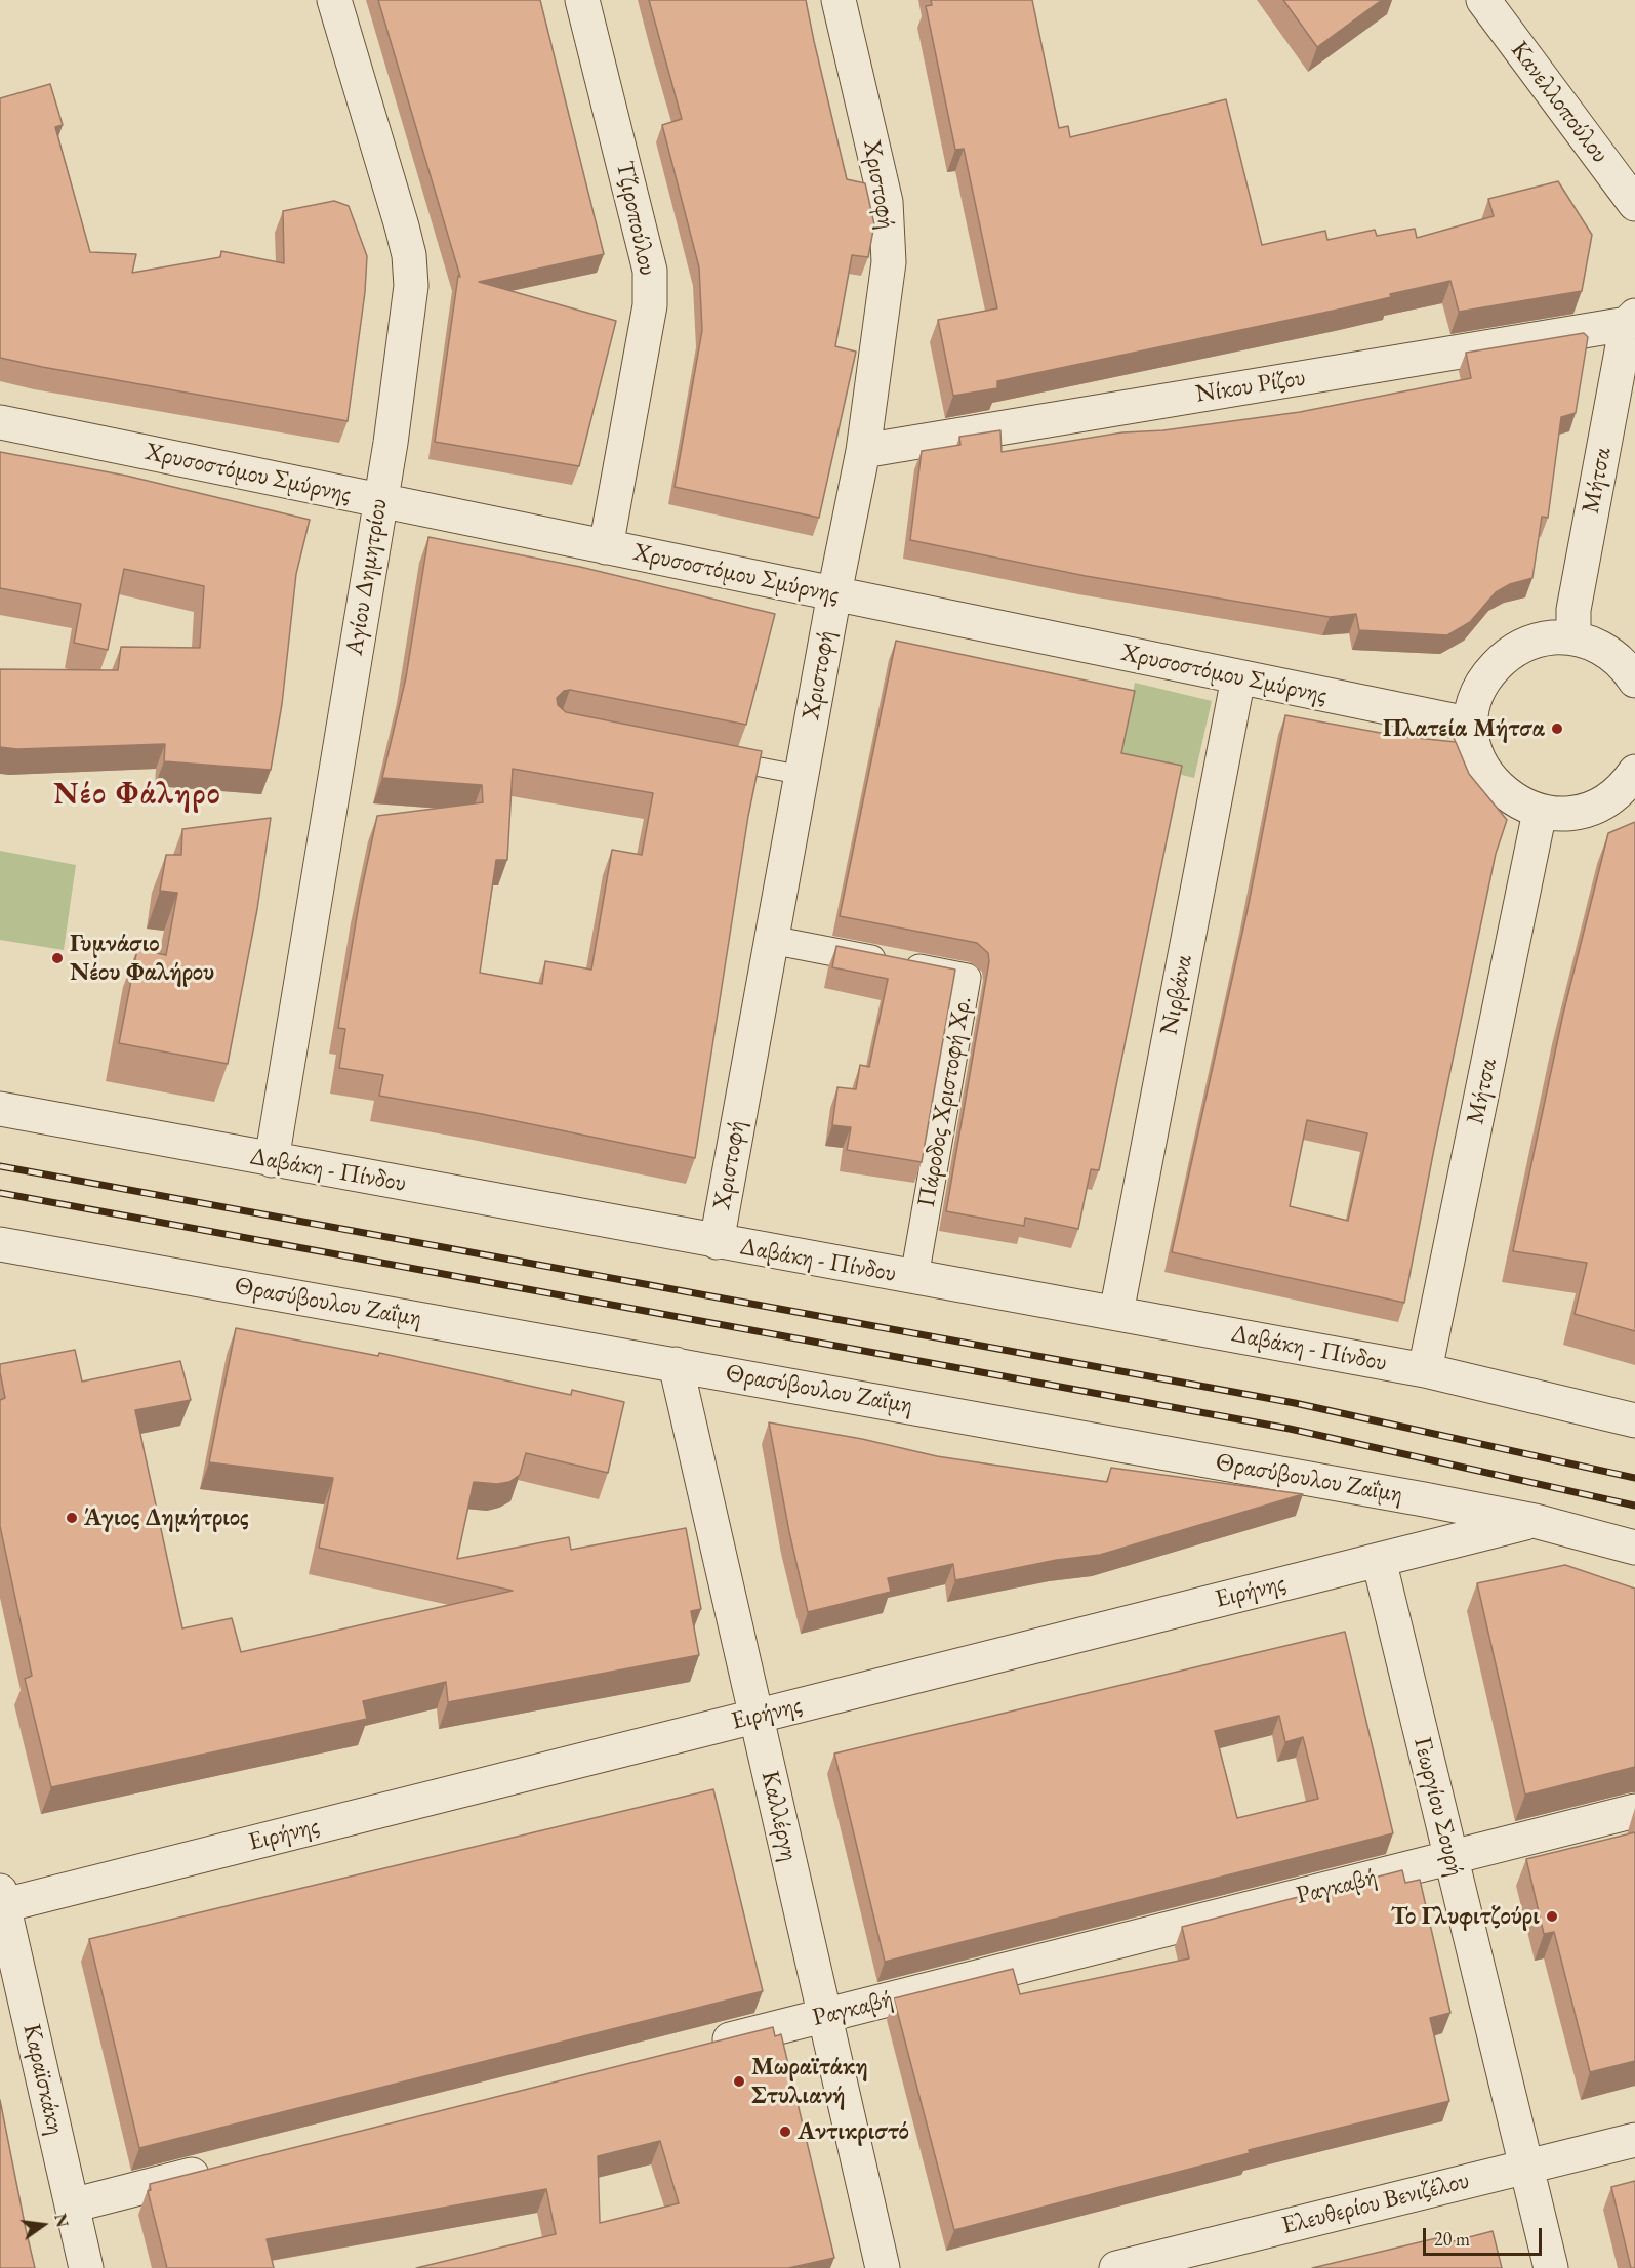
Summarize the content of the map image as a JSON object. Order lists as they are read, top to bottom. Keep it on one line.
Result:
{"streets":{"street":["Κανελλοπούλου","Χριστοφή","Τζιροπούλου","Νίκου Ρίζου","Χρυσοστόμου Σμύρνης","Μήτσα","Αγίου Δημητρίου","Νιρβάνα","Πάροδος Χριστοφή Χρ.","Δαβάκη - Πίνδου","Θρασύβουλου Ζαΐμη","Ειρήνης","Γεωργίου Σουρή","Καλλέργη","Ραγκαβή","Καραϊσκάκη","Ελευθερίου Βενιζέλου"]},"crossings":[["Χριστοφή","Νίκου Ρίζου"],["Χριστοφή","Χρυσοστόμου Σμύρνης"],["Χριστοφή","Πάροδος Χριστοφή Χρ."],["Χριστοφή","Δαβάκη - Πίνδου"],["Τζιροπούλου","Χρυσοστόμου Σμύρνης"],["Νίκου Ρίζου","Μήτσα"],["Χρυσοστόμου Σμύρνης","Αγίου Δημητρίου"],["Χρυσοστόμου Σμύρνης","Νιρβάνα"],["Μήτσα","Δαβάκη - Πίνδου"],["Αγίου Δημητρίου","Δαβάκη - Πίνδου"],["Νιρβάνα","Δαβάκη - Πίνδου"],["Πάροδος Χριστοφή Χρ.","Δαβάκη - Πίνδου"],["Θρασύβουλου Ζαΐμη","Ειρήνης"],["Θρασύβουλου Ζαΐμη","Καλλέργη"],["Ειρήνης","Γεωργίου Σουρή"],["Ειρήνης","Καλλέργη"],["Ειρήνης","Καραϊσκάκη"],["Γεωργίου Σουρή","Ραγκαβή"],["Γεωργίου Σουρή","Ελευθερίου Βενιζέλου"],["Καλλέργη","Ραγκαβή"]],"districts":["Νέο Φάληρο"],"places":["Πλατεία Μήτσα","Γυμνάσιο Νέου Φαλήρου","Άγιος Δημήτριος","Το Γλυφιτζούρι","Μωραϊτάκη Στυλιανή","Αντικριστό"],"scale_bar":"20 m","north":"right"}
